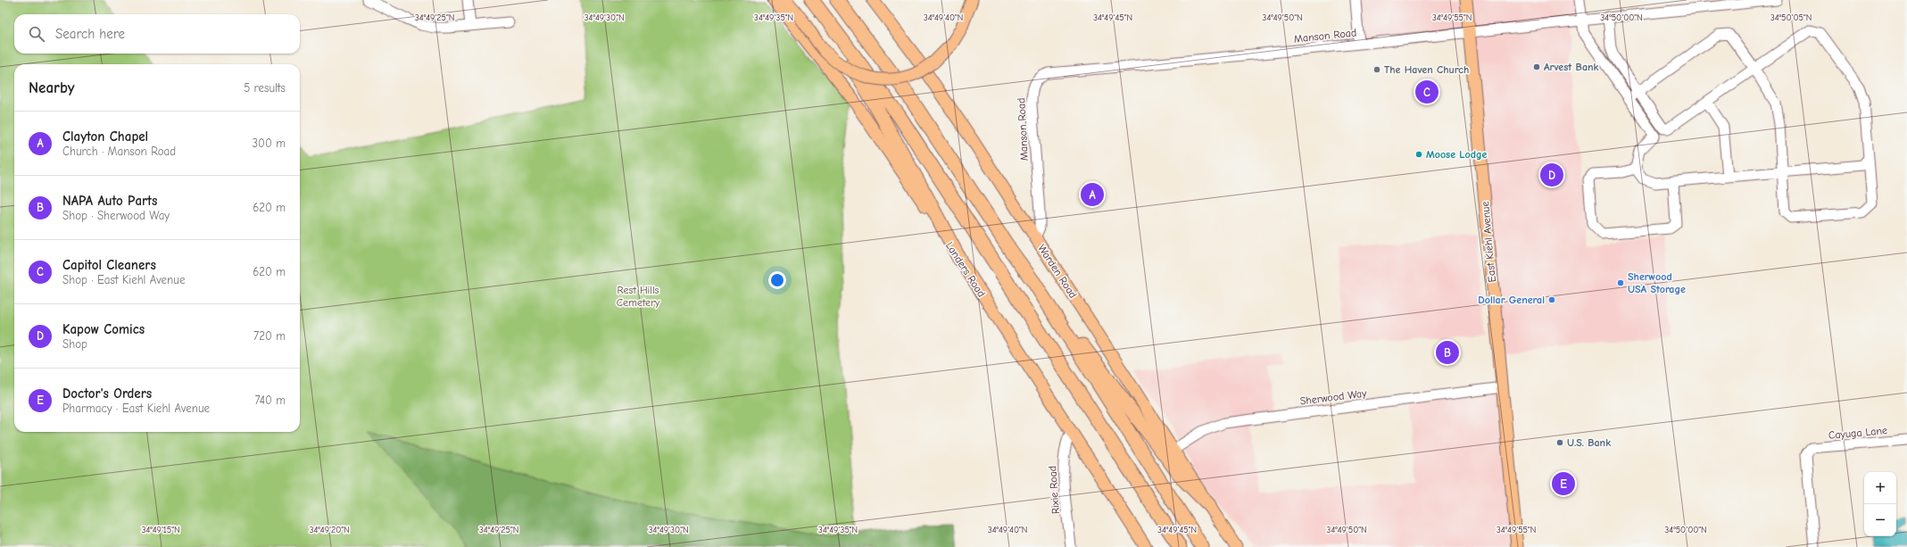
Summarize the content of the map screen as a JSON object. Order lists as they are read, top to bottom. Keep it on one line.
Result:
{"streets":{"main road":["East Kiehl Avenue","Landers Road","Warden Road"],"street":["Manson Road","Sherwood Way","Cayuga Lane","Rixie Road"]},"crossings":[["Manson Road","East Kiehl Avenue"],["Manson Road","Warden Road"],["East Kiehl Avenue","Sherwood Way"],["Landers Road","Rixie Road"],["Warden Road","Sherwood Way"]],"parks":["Rest Hills Cemetery"],"places":["Arvest Bank","The Haven Church","Moose Lodge","Sherwood USA Storage","Dollar General","U.S. Bank"],"page":{"search":"Search here","heading":["Nearby","5 results"],"pins":["C","D","A","B","E"],"list":[{"mark":"A","name":"Clayton Chapel","note":"Church · Manson Road","value":"300 m"},{"mark":"B","name":"NAPA Auto Parts","note":"Shop · Sherwood Way","value":"620 m"},{"mark":"C","name":"Capitol Cleaners","note":"Shop · East Kiehl Avenue","value":"620 m"},{"mark":"D","name":"Kapow Comics","note":"Shop","value":"720 m"},{"mark":"E","name":"Doctor's Orders","note":"Pharmacy · East Kiehl Avenue","value":"740 m"}],"map_buttons":["+","−"]},"coordinates":["34°49'25\"N","34°49'30\"N","34°49'35\"N","34°49'40\"N","34°49'45\"N","34°49'50\"N","34°49'55\"N","34°50'00\"N","34°50'05\"N","34°49'15\"N","34°49'20\"N"]}
